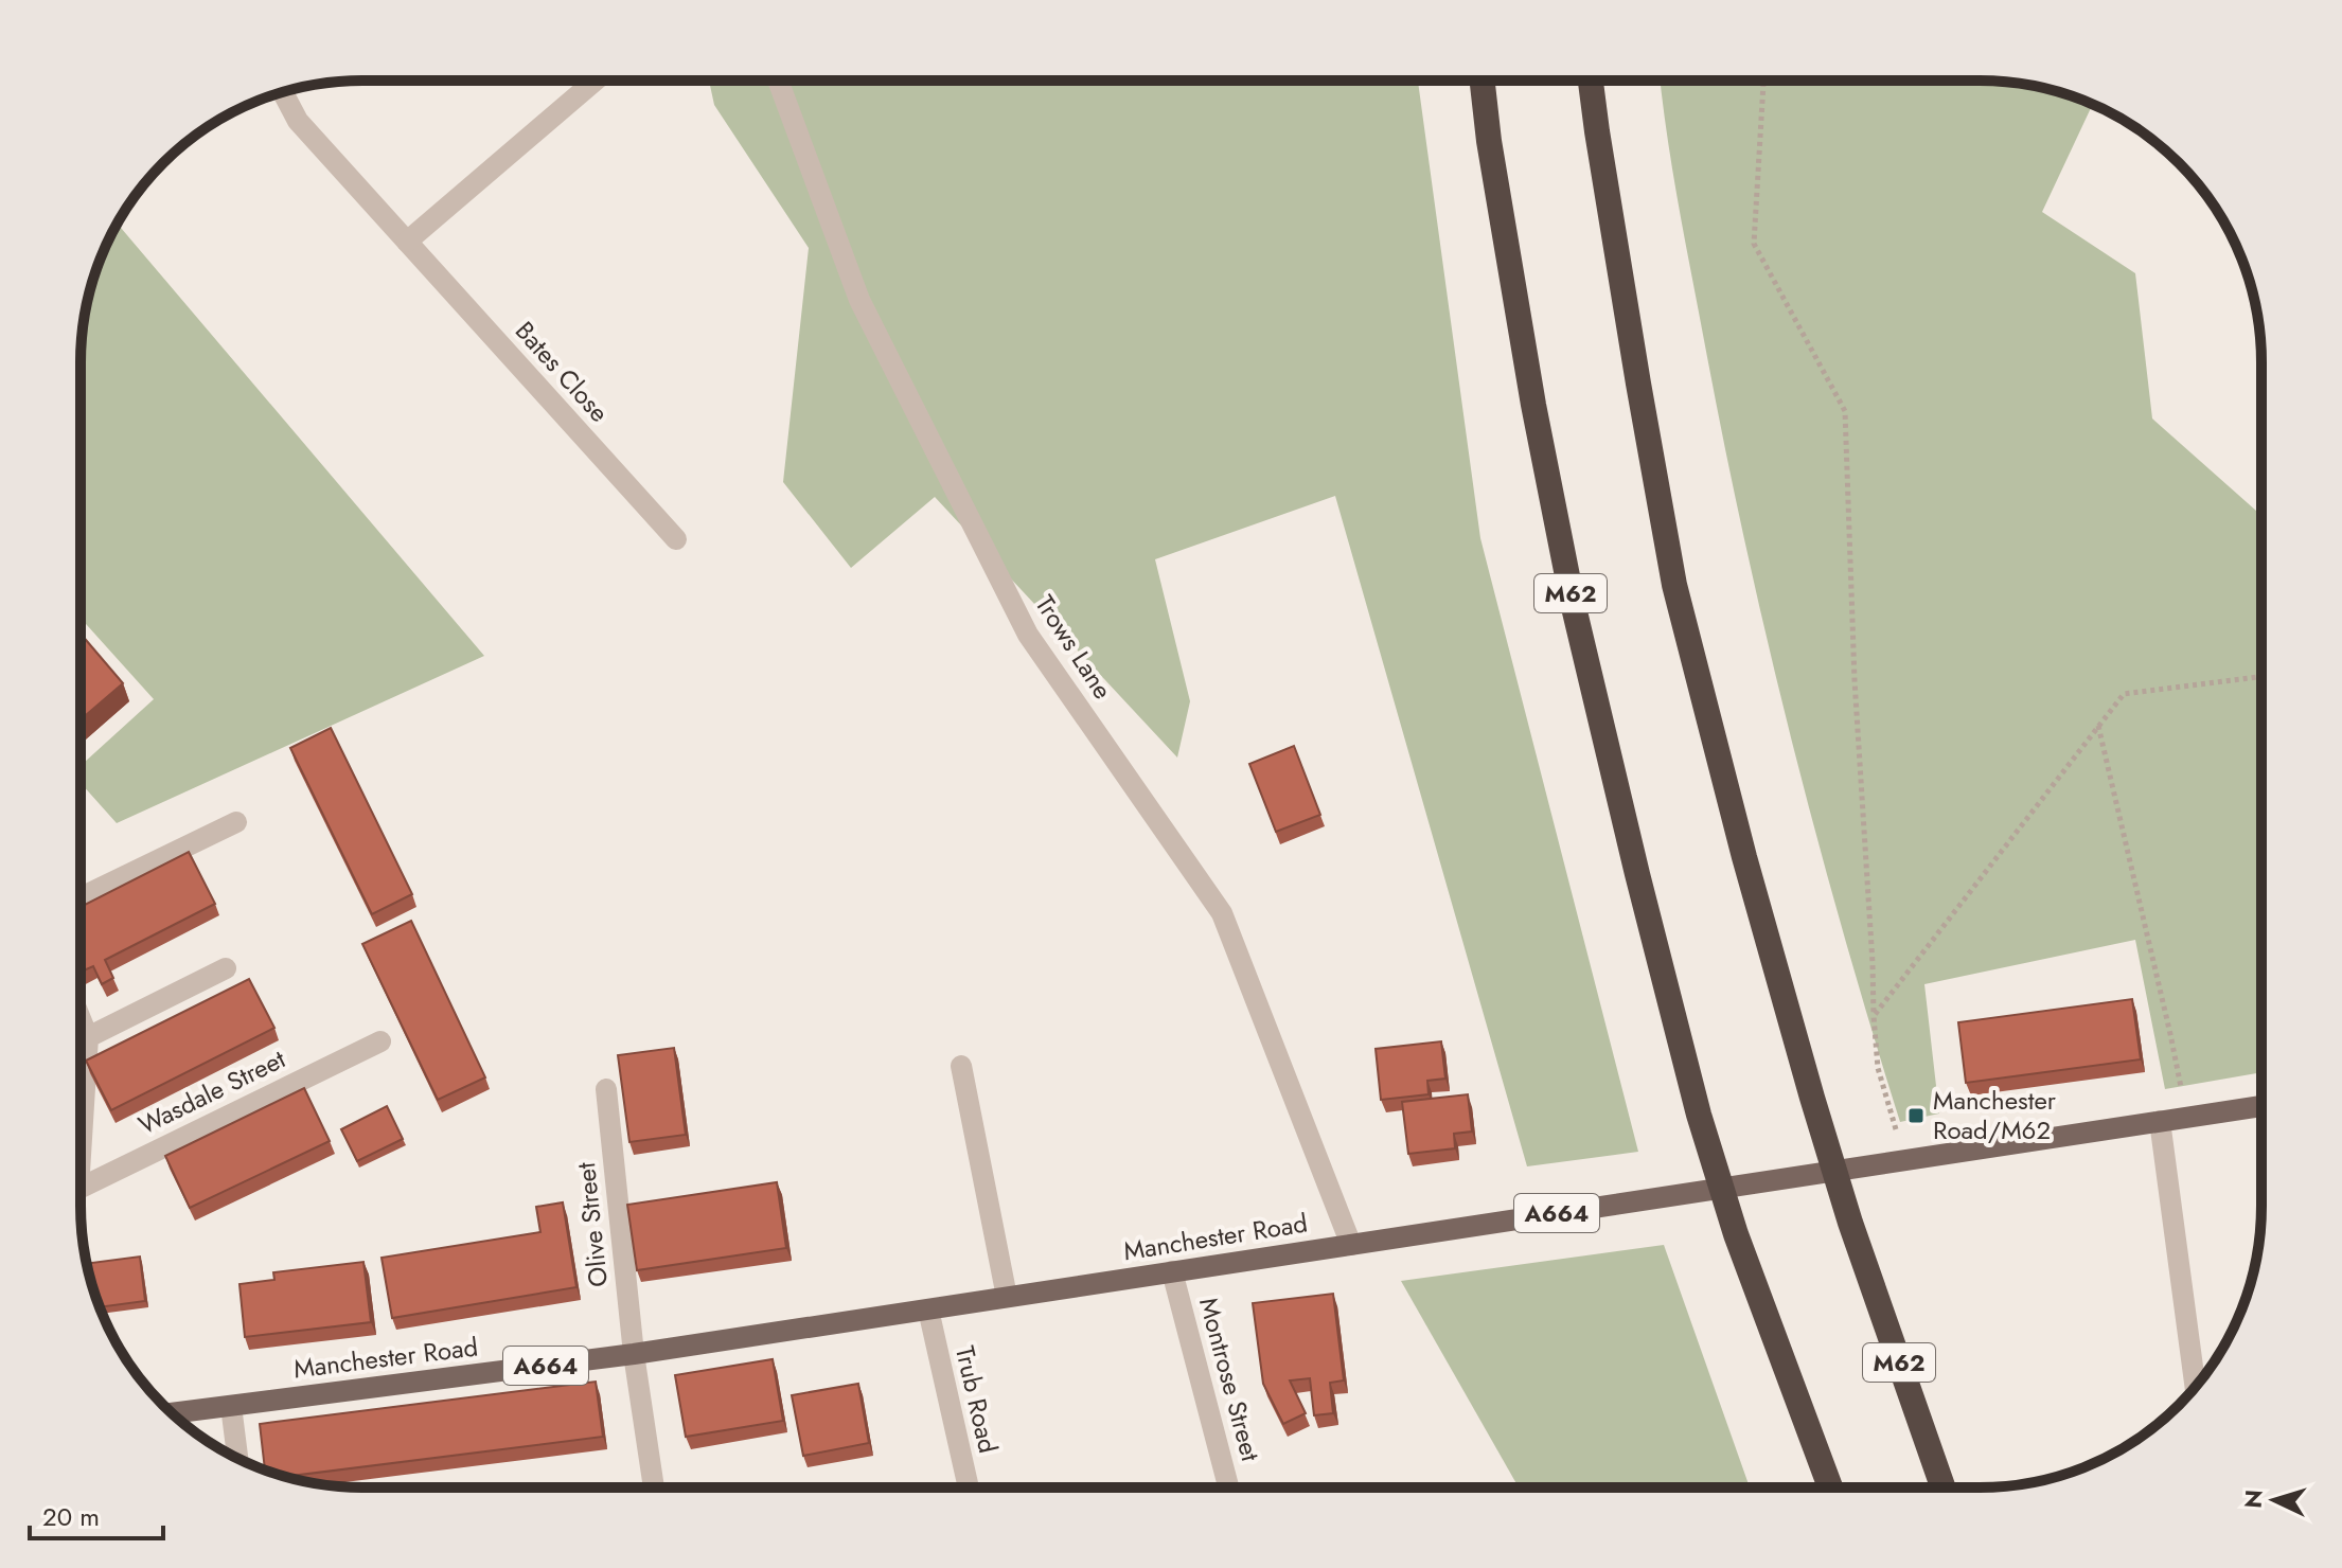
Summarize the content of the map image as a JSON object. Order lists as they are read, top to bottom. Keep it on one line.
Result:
{"streets":{"highway":["M62"],"main road":["A664","Manchester Road"],"street":["Bates Close","Trows Lane","Wasdale Street","Olive Street","Montrose Street","Trub Road"]},"crossings":[["Trows Lane","Manchester Road"],["Olive Street","Manchester Road"],["Manchester Road","Montrose Street"],["Manchester Road","Trub Road"]],"places":{"transit":["Manchester Road/M62"]},"scale_bar":"20 m","north":"left"}
